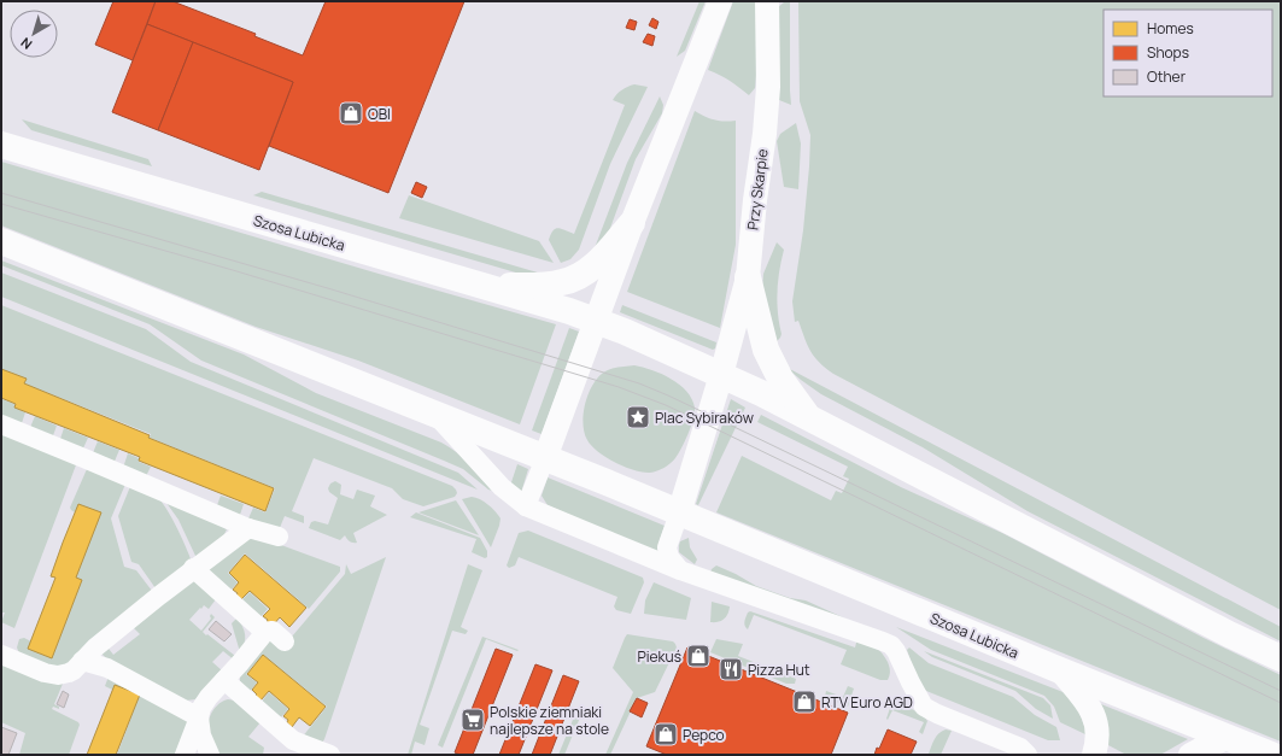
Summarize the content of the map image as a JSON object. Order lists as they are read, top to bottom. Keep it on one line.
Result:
{"streets":{"main road":["Szosa Lubicka"],"street":["Przy Skarpie"]},"places":{"shop":["OBI","Piekuś","RTV Euro AGD","Pepco"],"place":["Plac Sybiraków"],"restaurant":["Pizza Hut"],"supermarket":["Polskie ziemniaki najlepsze na stole"]},"legend":["Homes","Shops","Other"],"north":"bottom left"}
